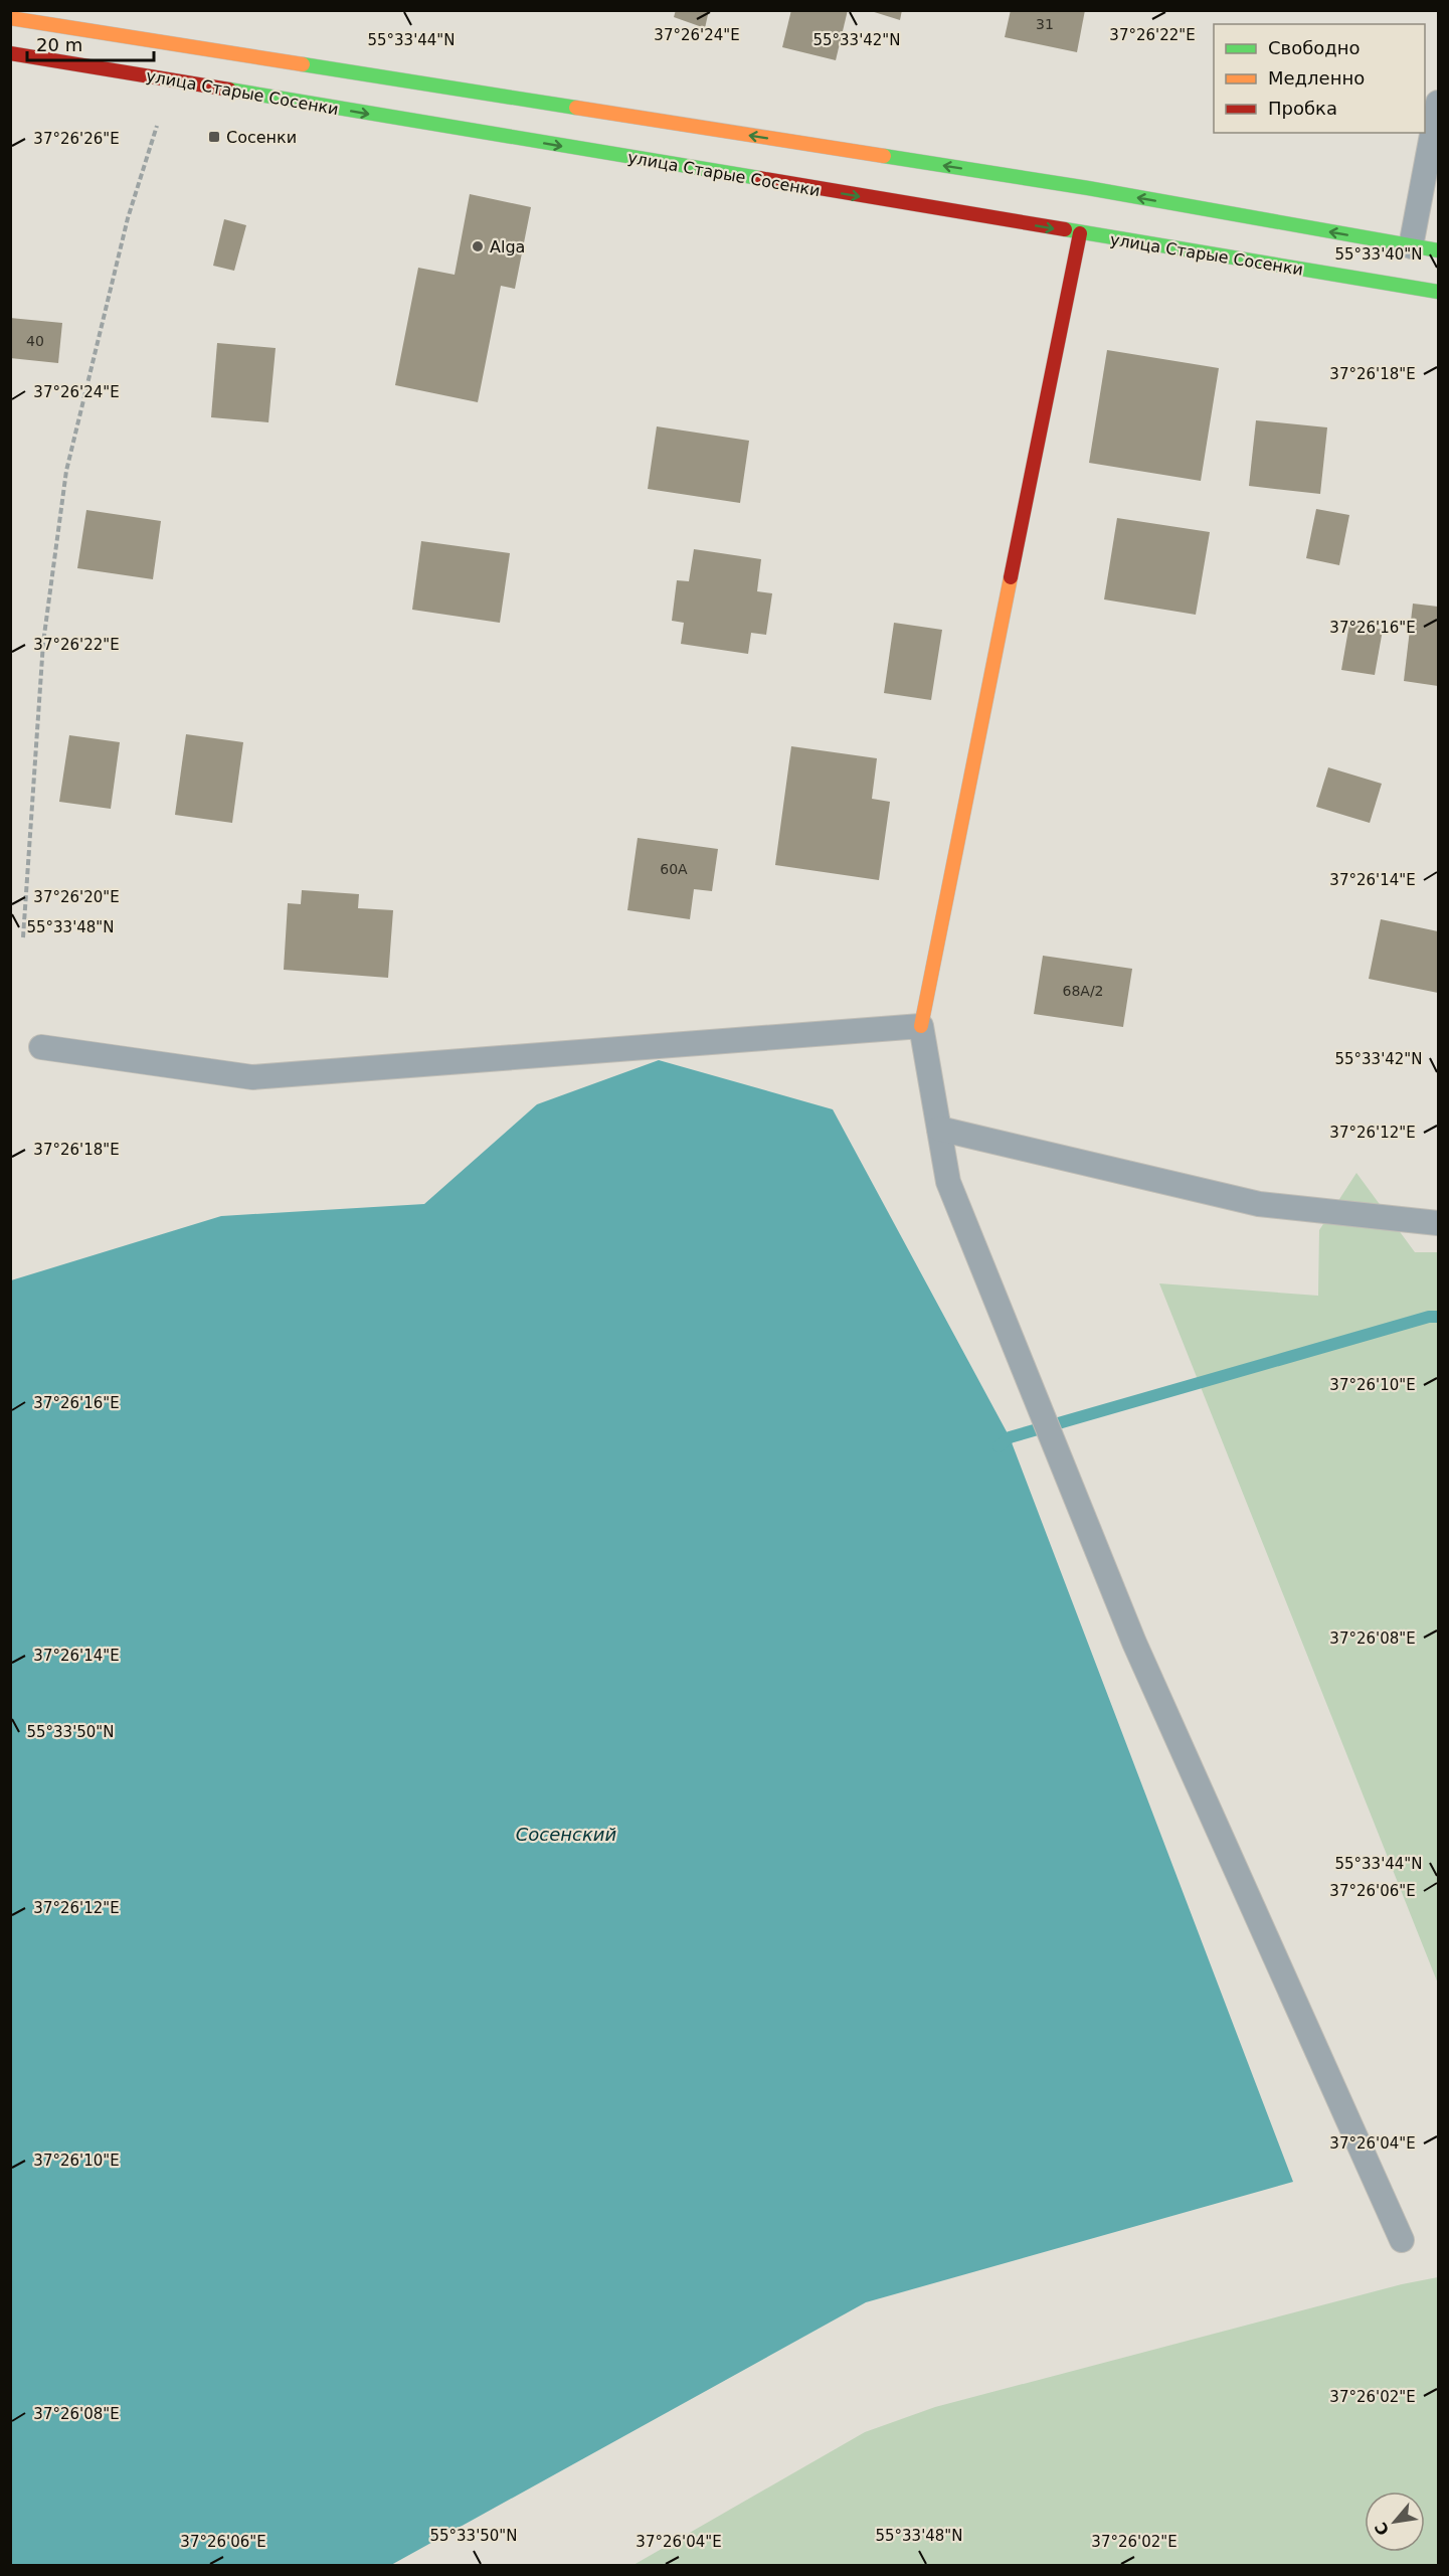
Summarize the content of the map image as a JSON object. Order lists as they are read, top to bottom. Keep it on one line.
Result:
{"streets":{"main road":["улица Старые Сосенки"]},"water":["Сосенский"],"places":{"transit":["Сосенки"],"other":["Alga"]},"house_numbers":["31","40","60А","68А/2"],"legend":["Свободно","Медленно","Пробка"],"scale_bar":"20 m","north":"bottom left","coordinates":["37°26'24\"E","37°26'22\"E","55°33'44\"N","55°33'42\"N","37°26'26\"E","55°33'40\"N","37°26'18\"E","37°26'16\"E","37°26'14\"E","37°26'20\"E","55°33'48\"N","37°26'12\"E","37°26'10\"E","37°26'08\"E","55°33'50\"N","37°26'06\"E","37°26'04\"E","37°26'02\"E"]}
